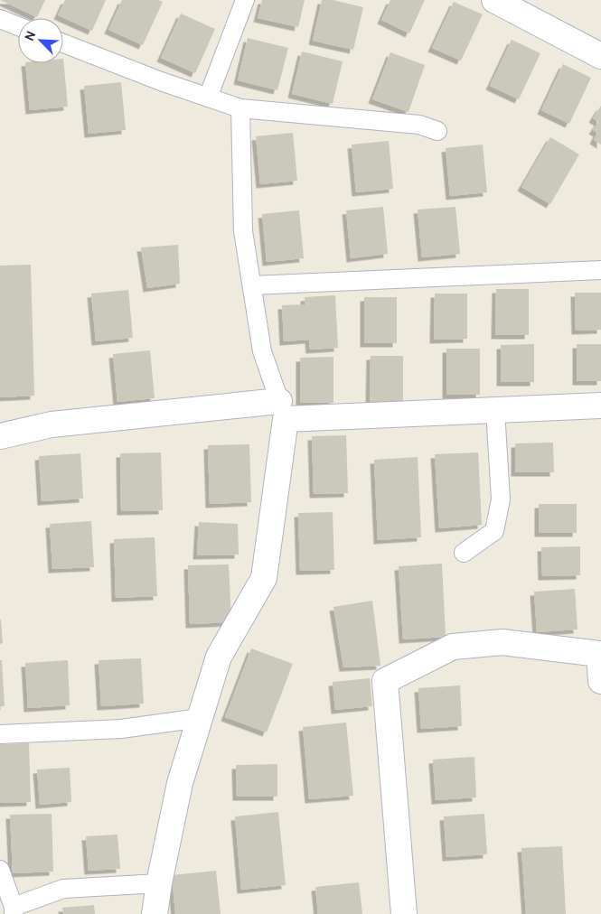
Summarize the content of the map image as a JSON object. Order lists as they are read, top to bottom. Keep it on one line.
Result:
{"north":"top left"}
